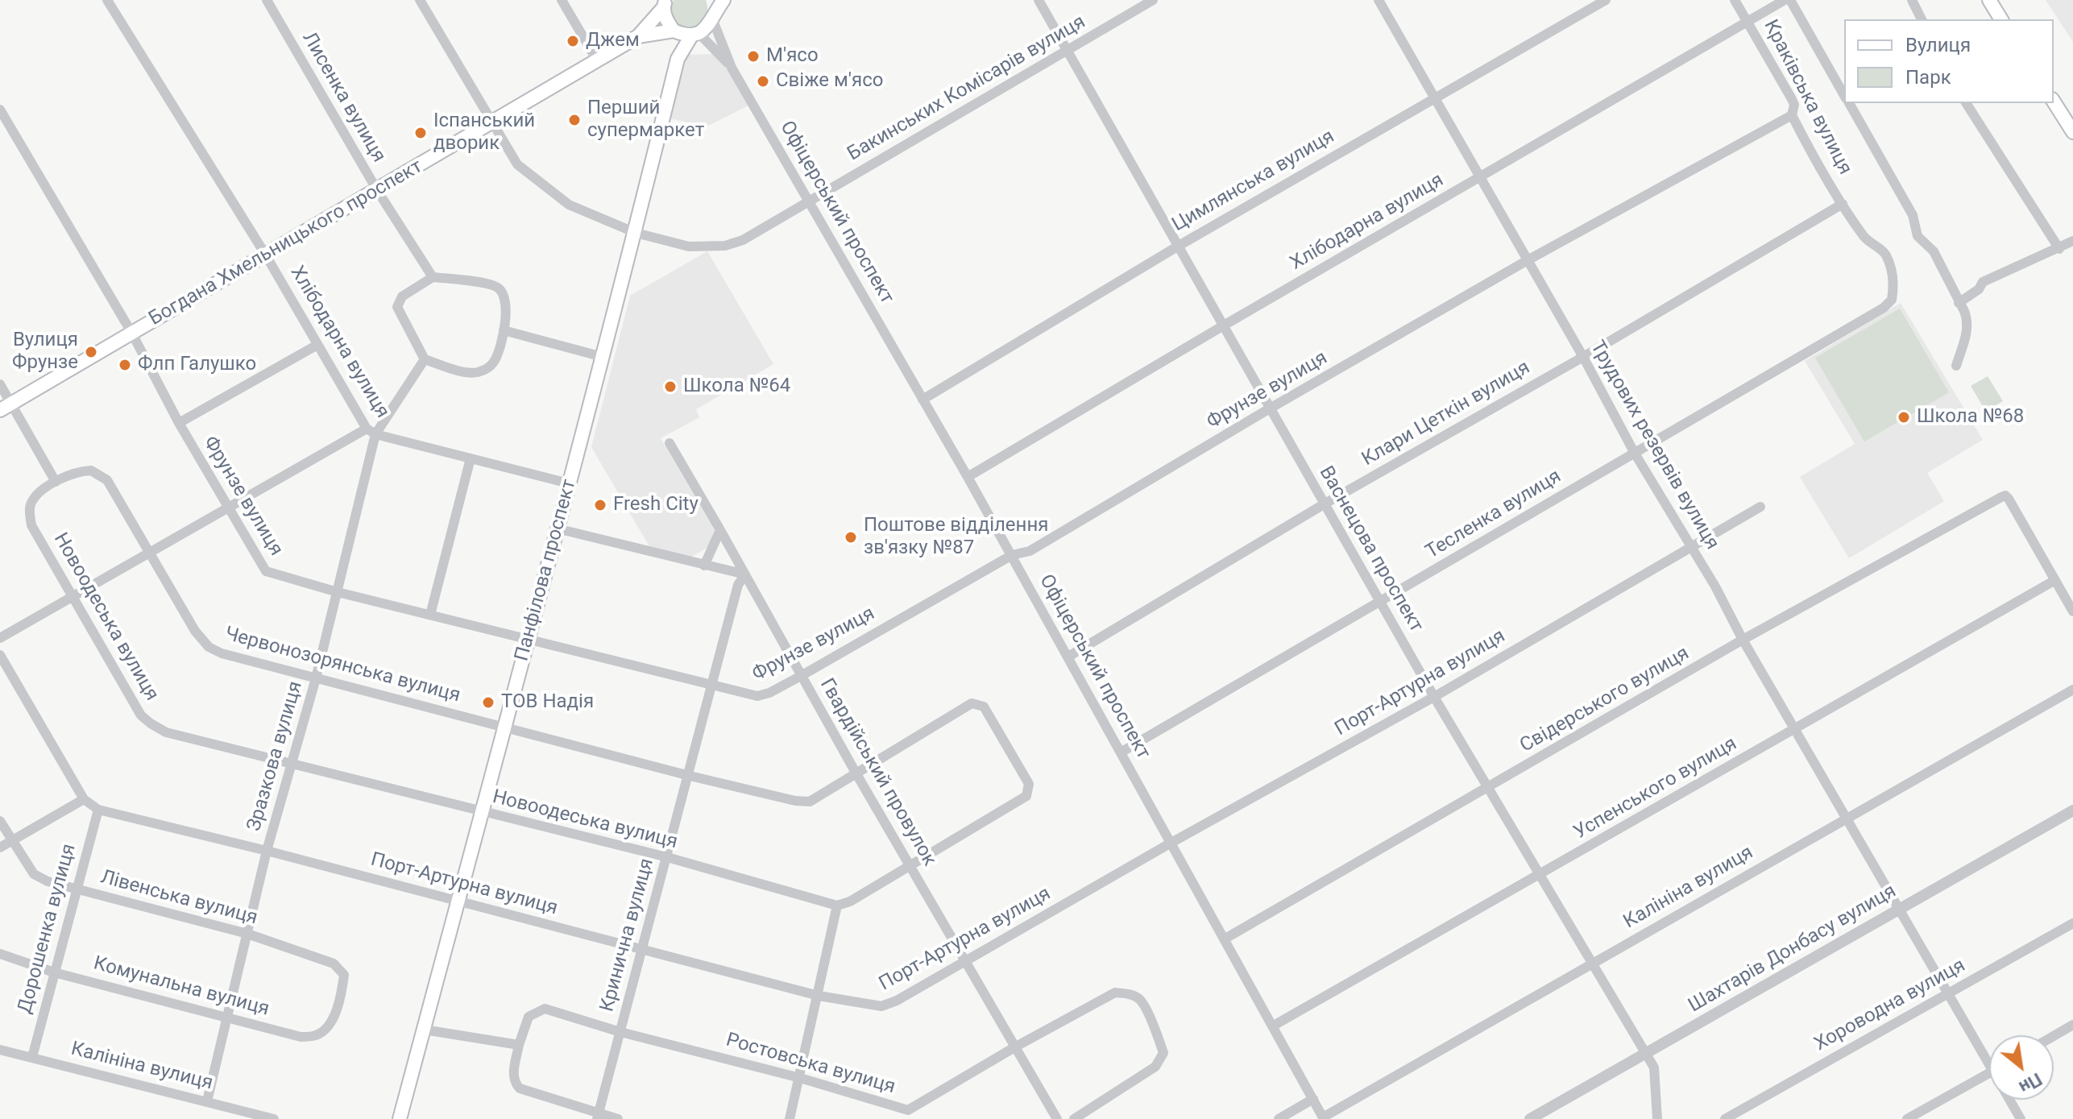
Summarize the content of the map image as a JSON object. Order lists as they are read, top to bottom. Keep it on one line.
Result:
{"streets":{"main road":["Богдана Хмельницького проспект","Панфілова проспект"],"street":["Бакинських Комісарів вулиця","Лисенка вулиця","Краківська вулиця","Цимлянська вулиця","Офіцерський проспект","Хлібодарна вулиця","Фрунзе вулиця","Клари Цеткін вулиця","Трудових резервів вулиця","Тесленка вулиця","Васнецова проспект","Новоодеська вулиця","Червонозорянська вулиця","Порт-Артурна вулиця","Свідерського вулиця","Зразкова вулиця","Гвардійський провулок","Успенського вулиця","Калініна вулиця","Лівенська вулиця","Дорошенка вулиця","Кринична вулиця","Шахтарів Донбасу вулиця","Комунальна вулиця","Хороводна вулиця","Ростовська вулиця"]},"crossings":[["Бакинських Комісарів вулиця","Офіцерський проспект"],["Бакинських Комісарів вулиця","Богдана Хмельницького проспект"],["Бакинських Комісарів вулиця","Васнецова проспект"],["Бакинських Комісарів вулиця","Панфілова проспект"],["Лисенка вулиця","Богдана Хмельницького проспект"],["Лисенка вулиця","Зразкова вулиця"],["Краківська вулиця","Хлібодарна вулиця"],["Краківська вулиця","Фрунзе вулиця"],["Краківська вулиця","Клари Цеткін вулиця"],["Краківська вулиця","Тесленка вулиця"],["Цимлянська вулиця","Офіцерський проспект"],["Цимлянська вулиця","Трудових резервів вулиця"],["Цимлянська вулиця","Васнецова проспект"],["Офіцерський проспект","Хлібодарна вулиця"],["Офіцерський проспект","Фрунзе вулиця"],["Офіцерський проспект","Клари Цеткін вулиця"],["Офіцерський проспект","Тесленка вулиця"],["Офіцерський проспект","Порт-Артурна вулиця"],["Офіцерський проспект","Свідерського вулиця"],["Офіцерський проспект","Успенського вулиця"],["Офіцерський проспект","Калініна вулиця"],["Хлібодарна вулиця","Богдана Хмельницького проспект"],["Хлібодарна вулиця","Трудових резервів вулиця"],["Хлібодарна вулиця","Васнецова проспект"],["Хлібодарна вулиця","Панфілова проспект"],["Хлібодарна вулиця","Зразкова вулиця"],["Богдана Хмельницького проспект","Фрунзе вулиця"],["Фрунзе вулиця","Трудових резервів вулиця"],["Фрунзе вулиця","Васнецова проспект"],["Фрунзе вулиця","Панфілова проспект"],["Фрунзе вулиця","Зразкова вулиця"],["Фрунзе вулиця","Гвардійський провулок"],["Фрунзе вулиця","Кринична вулиця"],["Клари Цеткін вулиця","Трудових резервів вулиця"],["Клари Цеткін вулиця","Васнецова проспект"],["Трудових резервів вулиця","Тесленка вулиця"],["Трудових резервів вулиця","Порт-Артурна вулиця"],["Трудових резервів вулиця","Свідерського вулиця"],["Трудових резервів вулиця","Успенського вулиця"],["Трудових резервів вулиця","Калініна вулиця"],["Трудових резервів вулиця","Шахтарів Донбасу вулиця"],["Трудових резервів вулиця","Хороводна вулиця"],["Тесленка вулиця","Васнецова проспект"],["Васнецова проспект","Порт-Артурна вулиця"],["Васнецова проспект","Свідерського вулиця"],["Васнецова проспект","Успенського вулиця"],["Васнецова проспект","Калініна вулиця"],["Васнецова проспект","Шахтарів Донбасу вулиця"],["Панфілова проспект","Новоодеська вулиця"],["Панфілова проспект","Червонозорянська вулиця"],["Панфілова проспект","Порт-Артурна вулиця"],["Новоодеська вулиця","Червонозорянська вулиця"],["Новоодеська вулиця","Зразкова вулиця"],["Новоодеська вулиця","Кринична вулиця"],["Червонозорянська вулиця","Зразкова вулиця"],["Червонозорянська вулиця","Гвардійський провулок"],["Червонозорянська вулиця","Кринична вулиця"],["Порт-Артурна вулиця","Зразкова вулиця"],["Порт-Артурна вулиця","Гвардійський провулок"],["Порт-Артурна вулиця","Дорошенка вулиця"],["Порт-Артурна вулиця","Кринична вулиця"],["Свідерського вулиця","Успенського вулиця"],["Зразкова вулиця","Калініна вулиця"],["Зразкова вулиця","Лівенська вулиця"],["Зразкова вулиця","Комунальна вулиця"],["Гвардійський провулок","Кринична вулиця"],["Гвардійський провулок","Ростовська вулиця"],["Калініна вулиця","Дорошенка вулиця"],["Лівенська вулиця","Дорошенка вулиця"],["Лівенська вулиця","Комунальна вулиця"],["Дорошенка вулиця","Комунальна вулиця"],["Кринична вулиця","Ростовська вулиця"]],"places":["Джем","М'ясо","Свіже м'ясо","Перший супермаркет","Іспанський дворик","Вулиця Фрунзе","Флп Галушко","Школа №64","Школа №68","Fresh City","Поштове відділення зв'язку №87","ТОВ Надія"],"legend":["Вулиця","Парк"],"north":"bottom right"}
